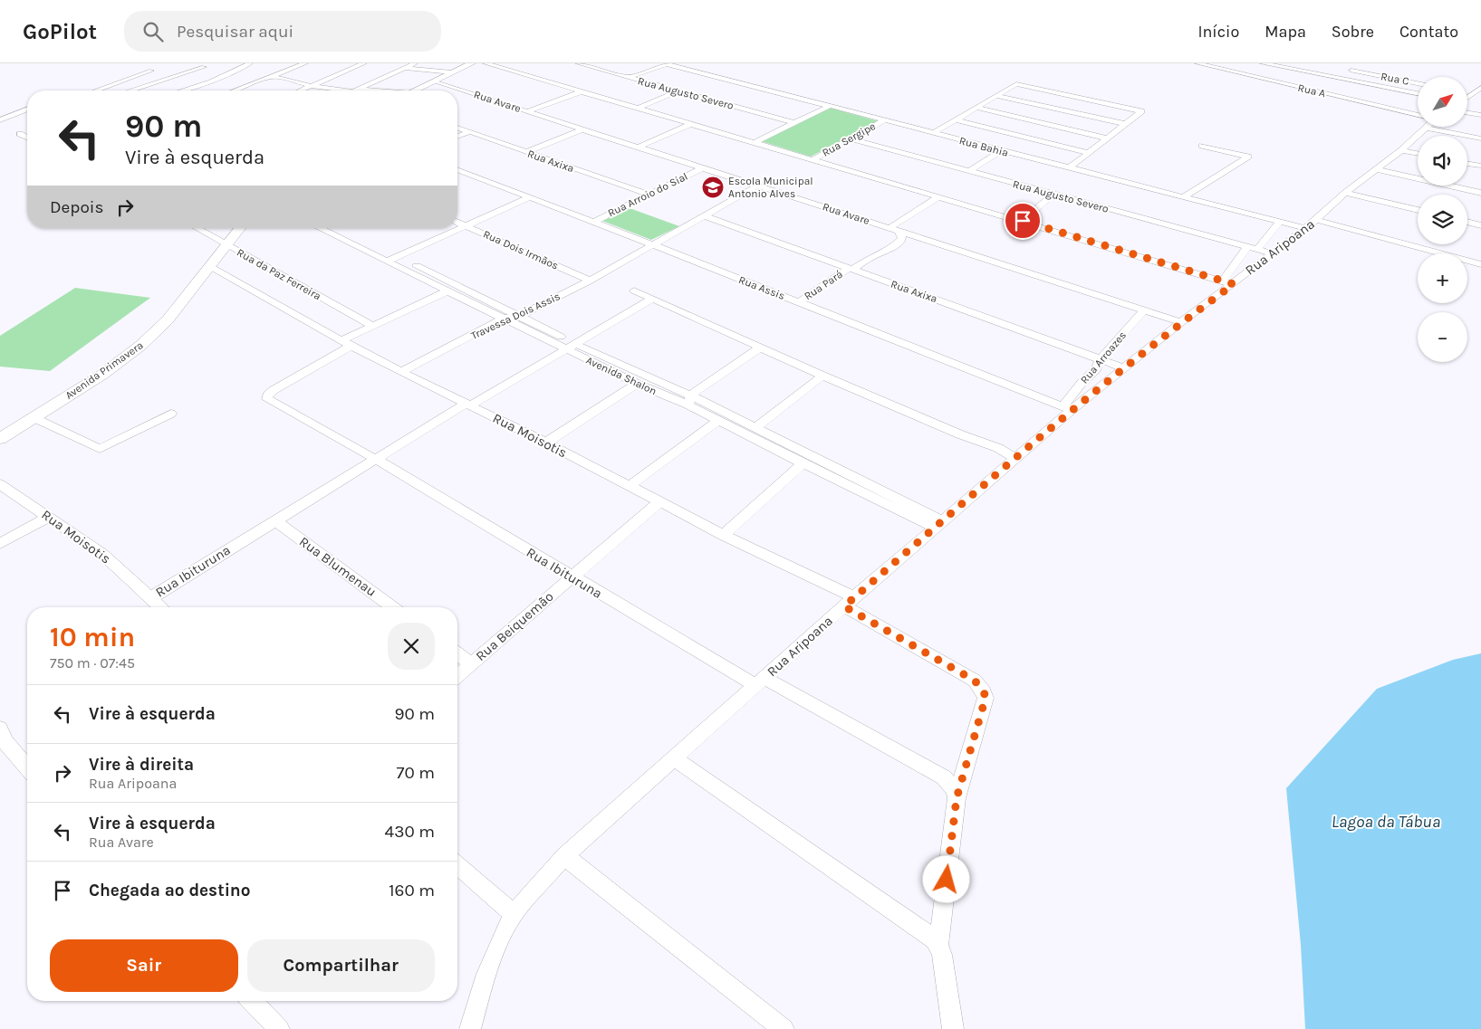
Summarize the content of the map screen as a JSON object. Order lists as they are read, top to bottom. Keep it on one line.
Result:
{"streets":{"street":["Rua C","Rua A","Rua Augusto Severo","Rua Avare","Rua Sergipe","Rua Bahia","Rua Axixa","Rua Arroio do Sial","Rua Aripoana","Rua Dois Irmãos","Rua da Paz Ferreira","Rua Pará","Rua Assis","Travessa Dois Assis","Rua Arroazes","Avenida Primavera","Avenida Shalon","Rua Moisotis","Rua Blumenau","Rua Ibituruna","Rua Beiquemão"]},"crossings":[["Rua Augusto Severo","Rua Sergipe"],["Rua Augusto Severo","Rua Aripoana"],["Rua Avare","Rua Arroio do Sial"],["Rua Avare","Rua Aripoana"],["Rua Avare","Rua Pará"],["Rua Avare","Travessa Dois Assis"],["Rua Avare","Rua Arroazes"],["Rua Sergipe","Rua Bahia"],["Rua Bahia","Rua Aripoana"],["Rua Axixa","Rua Arroio do Sial"],["Rua Axixa","Rua Aripoana"],["Rua Axixa","Rua Pará"],["Rua Axixa","Travessa Dois Assis"],["Rua Axixa","Rua Arroazes"],["Rua Arroio do Sial","Rua Assis"],["Rua Aripoana","Rua Assis"],["Rua Aripoana","Rua Arroazes"],["Rua Aripoana","Avenida Shalon"],["Rua Aripoana","Rua Moisotis"],["Rua Aripoana","Rua Ibituruna"],["Rua Dois Irmãos","Travessa Dois Assis"],["Rua da Paz Ferreira","Avenida Primavera"],["Rua Pará","Rua Assis"],["Rua Assis","Travessa Dois Assis"],["Rua Assis","Rua Arroazes"],["Travessa Dois Assis","Avenida Shalon"],["Travessa Dois Assis","Rua Moisotis"],["Avenida Primavera","Rua Moisotis"],["Avenida Shalon","Rua Ibituruna"],["Rua Moisotis","Rua Ibituruna"],["Rua Moisotis","Rua Beiquemão"],["Rua Blumenau","Rua Ibituruna"],["Rua Ibituruna","Rua Beiquemão"]],"water":["Lagoa da Tábua"],"places":{"school or university":["Escola Municipal Antonio Alves"]},"north":"top right","page":{"header":"GoPilot","search":"Pesquisar aqui","nav":["Início","Mapa","Sobre","Contato"],"map_buttons":["+","−"],"turn":["90 m","Vire à esquerda"],"then":"Depois","heading":["10 min","750 m · 07:45"],"list":[{"name":"Vire à esquerda","value":"90 m"},{"name":"Vire à direita","note":"Rua Aripoana","value":"70 m"},{"name":"Vire à esquerda","note":"Rua Avare","value":"430 m"},{"name":"Chegada ao destino","value":"160 m"}],"buttons":["Sair","Compartilhar"]}}
